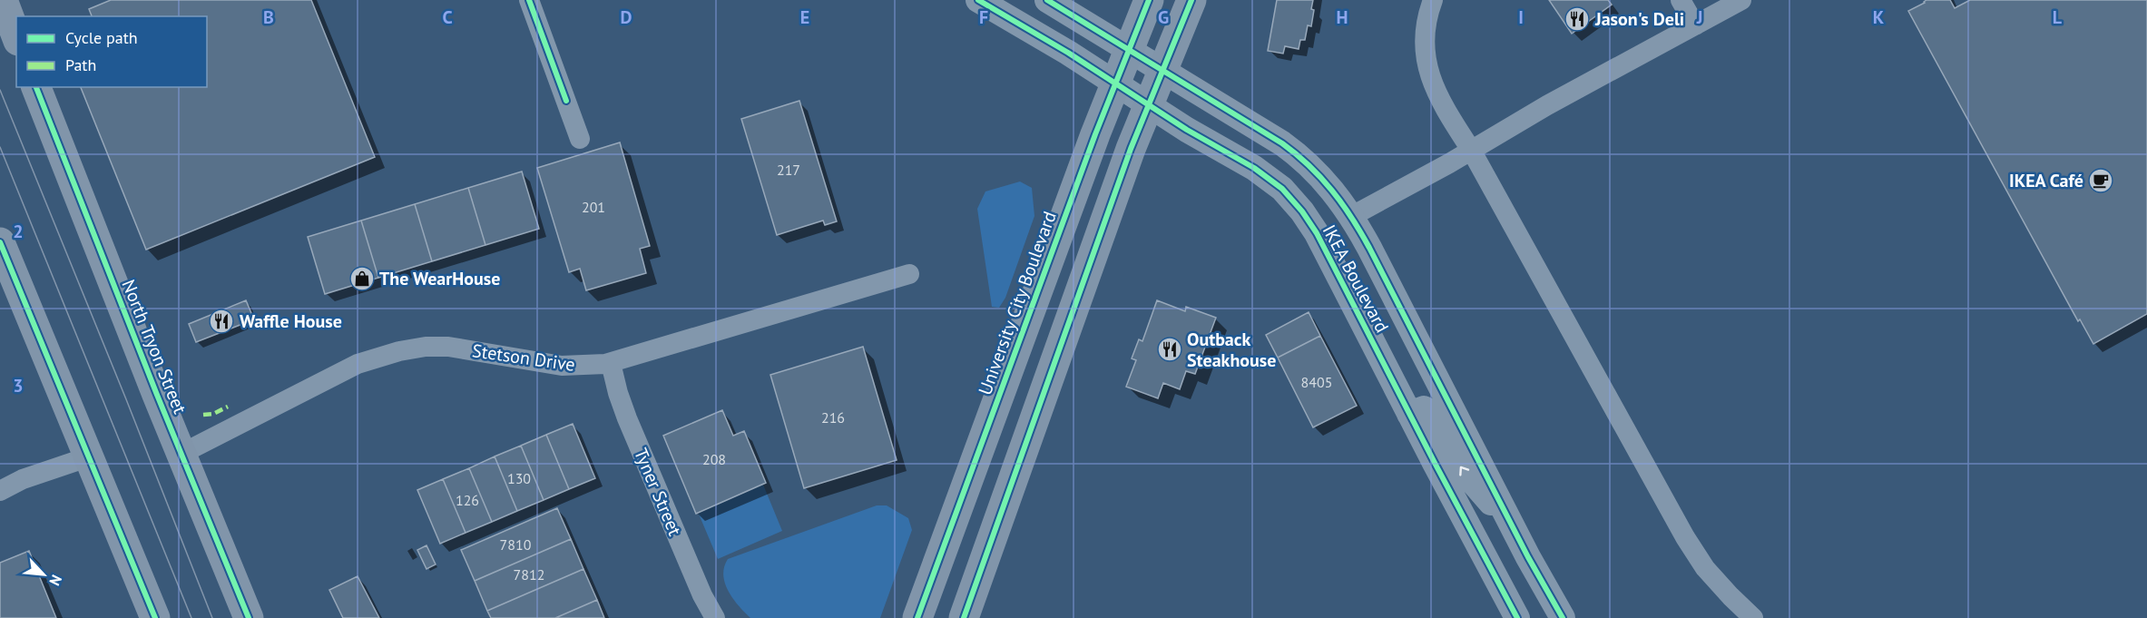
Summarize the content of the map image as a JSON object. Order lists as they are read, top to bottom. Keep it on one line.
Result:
{"streets":{"main road":["University City Boulevard","North Tryon Street"],"street":["IKEA Boulevard","Stetson Drive","Tyner Street"]},"crossings":[["IKEA Boulevard","University City Boulevard"],["North Tryon Street","Stetson Drive"],["Stetson Drive","Tyner Street"]],"places":{"restaurant":["Jason's Deli","Waffle House","Outback Steakhouse"],"cafe":["IKEA Café"],"shop":["The WearHouse"]},"house_numbers":["217","201","8405","216","208","130","126","7810","7812"],"legend":["Cycle path","Path"],"north":"bottom right","grid":{"columns":["B","C","D","E","F","G","H","I","J","K","L"],"rows":["2","3"]}}
